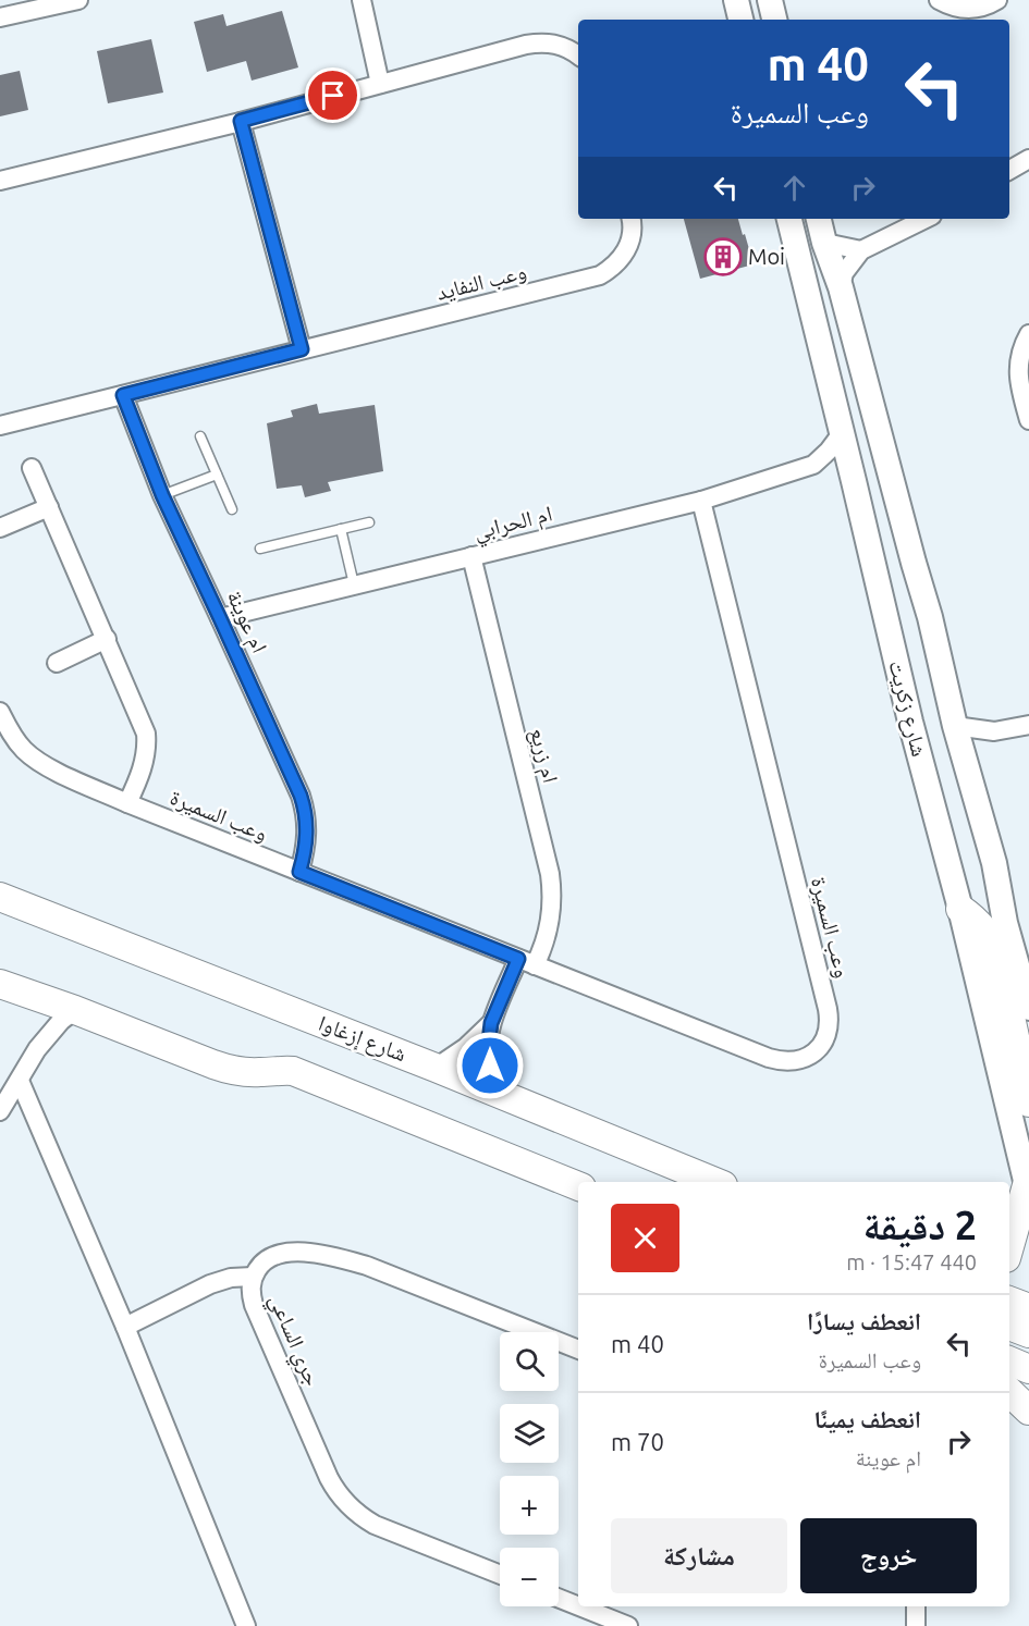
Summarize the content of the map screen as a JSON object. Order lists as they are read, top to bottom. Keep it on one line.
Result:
{"streets":{"main road":["شارع زكريت","شارع إزغاوا"],"street":["وعب النفايد","ام الحرابي","ام عوينة","ام زريع","وعب السميرة","جري الساعي"]},"crossings":[["وعب النفايد","ام عوينة"],["ام الحرابي","ام عوينة"],["ام الحرابي","شارع زكريت"],["ام الحرابي","ام زريع"],["ام الحرابي","وعب السميرة"],["ام عوينة","وعب السميرة"],["ام زريع","وعب السميرة"]],"places":{"building":["Moi"]},"page":{"turn":["40 m","وعب السميرة"],"heading":["2 دقيقة","440 m · 15:47"],"list":[{"name":"انعطف يسارًا","note":"وعب السميرة","value":"40 m"},{"name":"انعطف يمينًا","note":"ام عوينة","value":"70 m"}],"map_buttons":["+","−"],"buttons":["خروج","مشاركة"]}}
